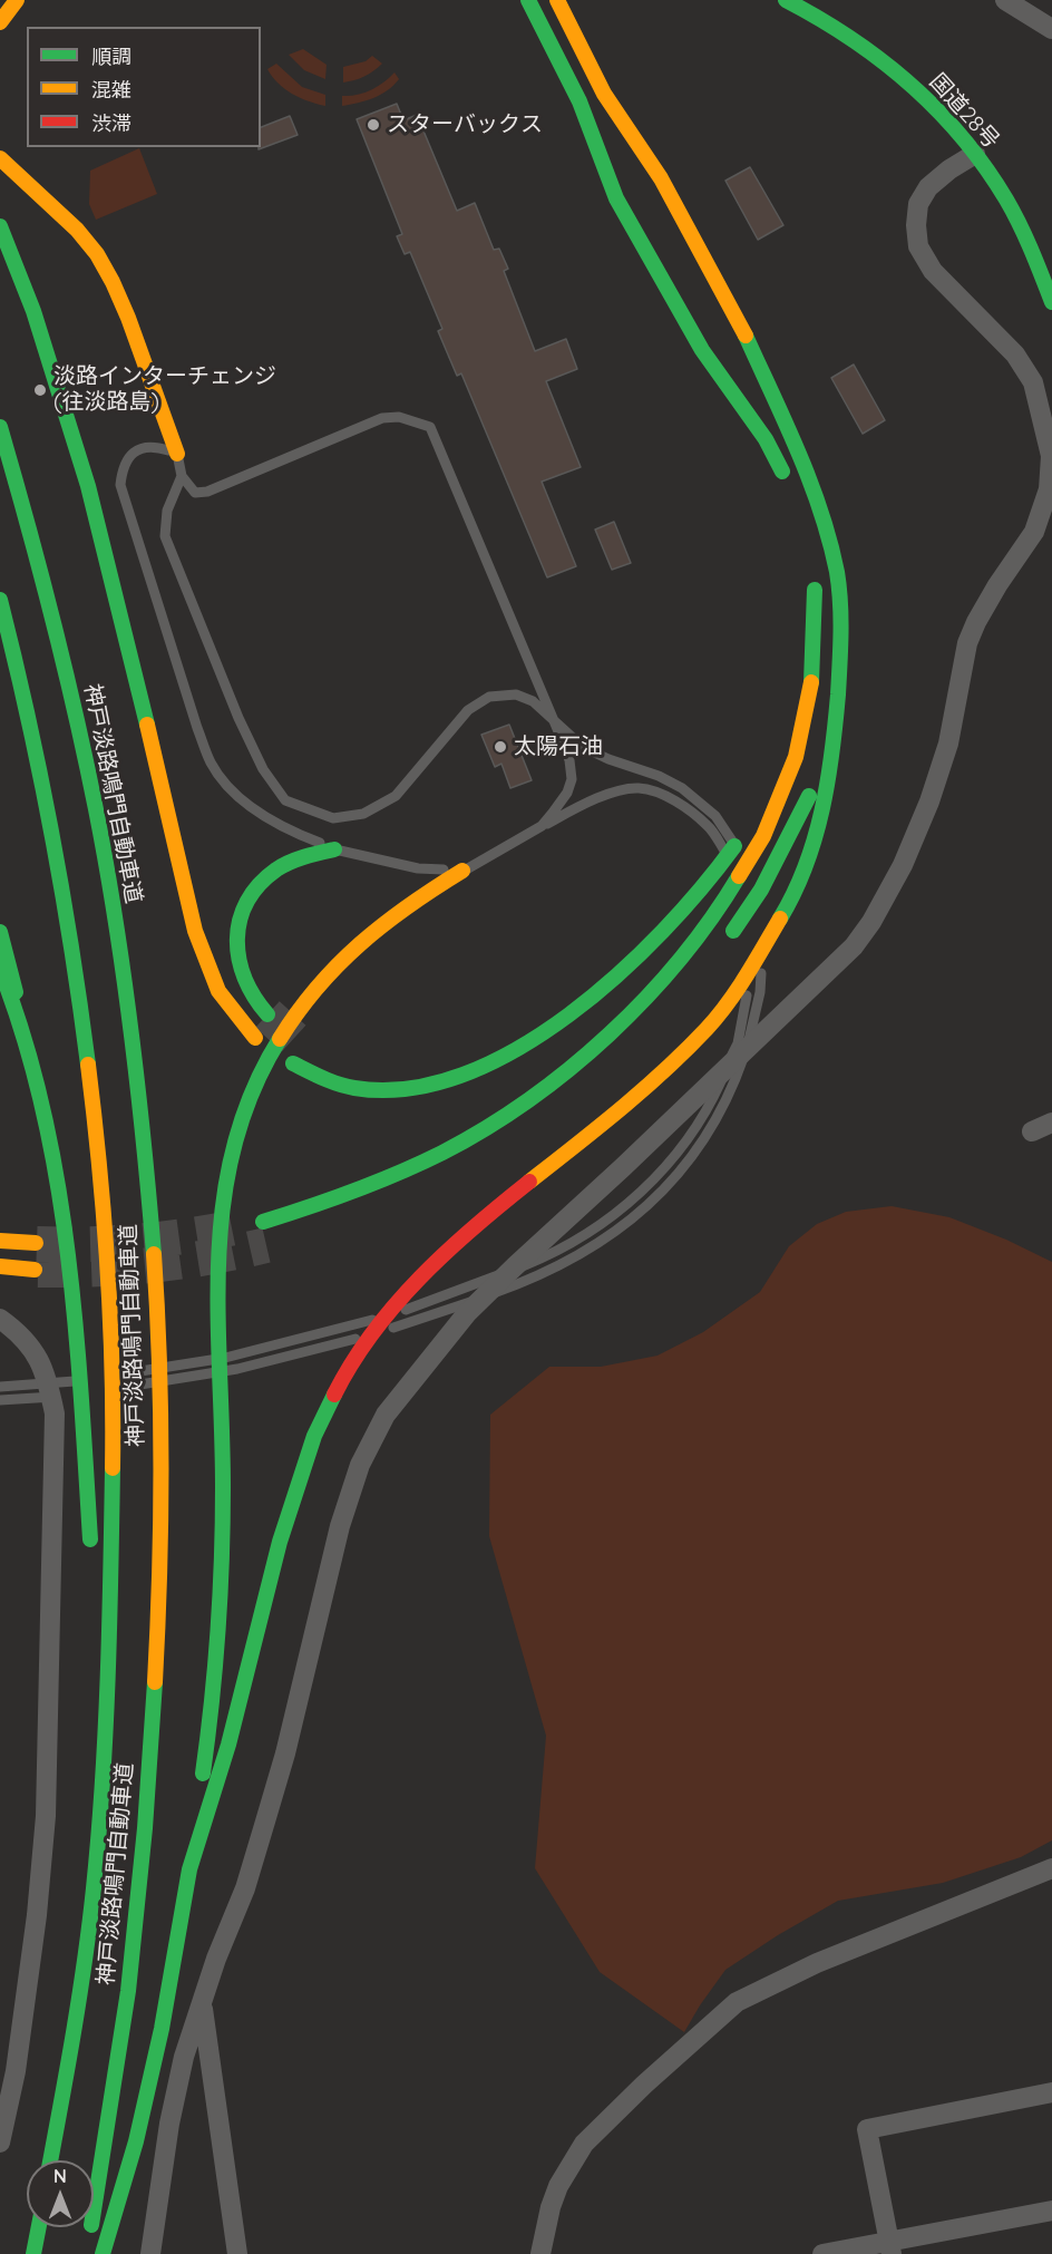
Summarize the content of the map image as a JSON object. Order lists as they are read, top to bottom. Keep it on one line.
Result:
{"streets":{"main road":["国道28号","神戸淡路鳴門自動車道"]},"places":["スターバックス","淡路インターチェンジ (往淡路島)","太陽石油"],"legend":["順調","混雑","渋滞"],"north":"top"}
